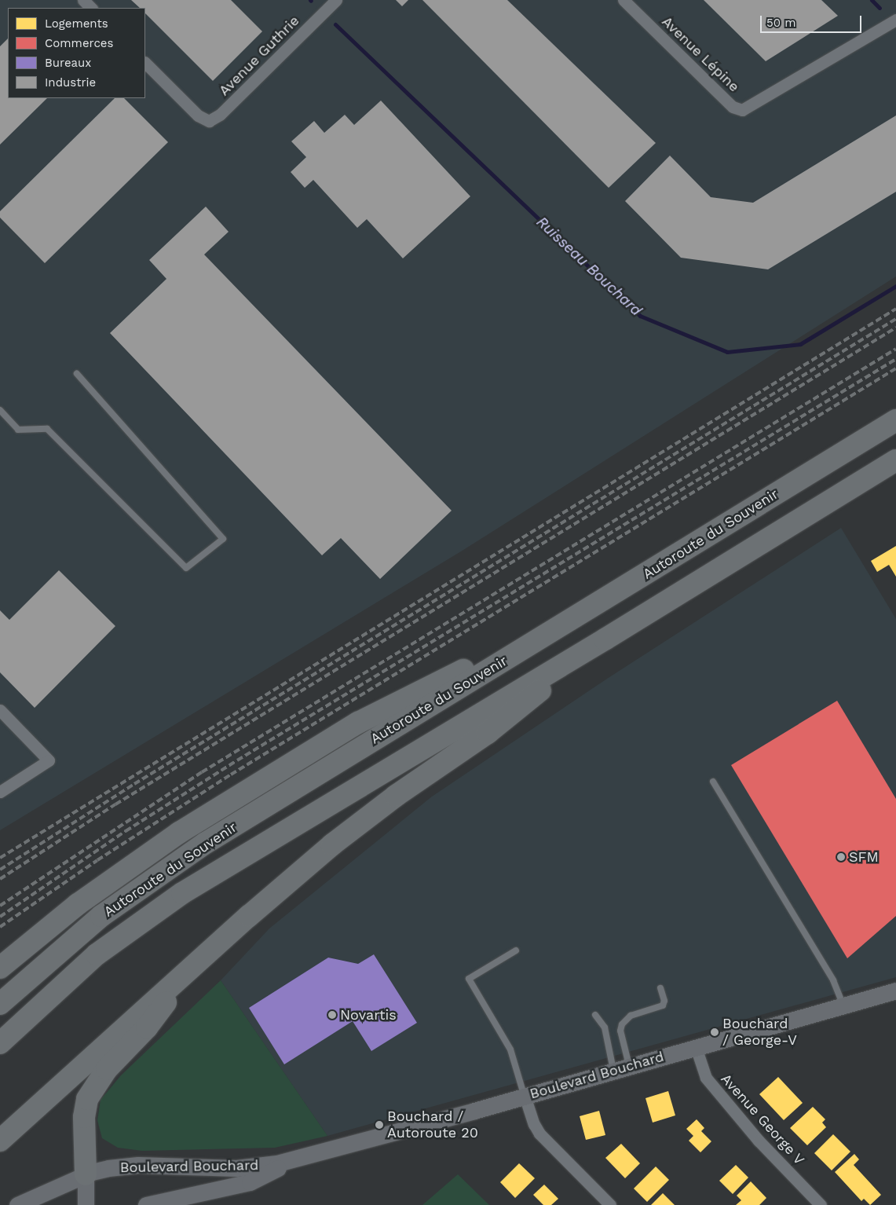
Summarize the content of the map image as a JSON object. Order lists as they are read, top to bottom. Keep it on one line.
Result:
{"streets":{"highway":["Autoroute du Souvenir"],"main road":["Boulevard Bouchard"],"street":["Avenue Lépine","Avenue Guthrie","Avenue George V"]},"crossings":[["Boulevard Bouchard","Avenue George V"]],"water":["Ruisseau Bouchard"],"places":["SFM","Novartis","Bouchard / George-V","Bouchard / Autoroute 20"],"legend":["Logements","Commerces","Bureaux","Industrie"],"scale_bar":"50 m"}
